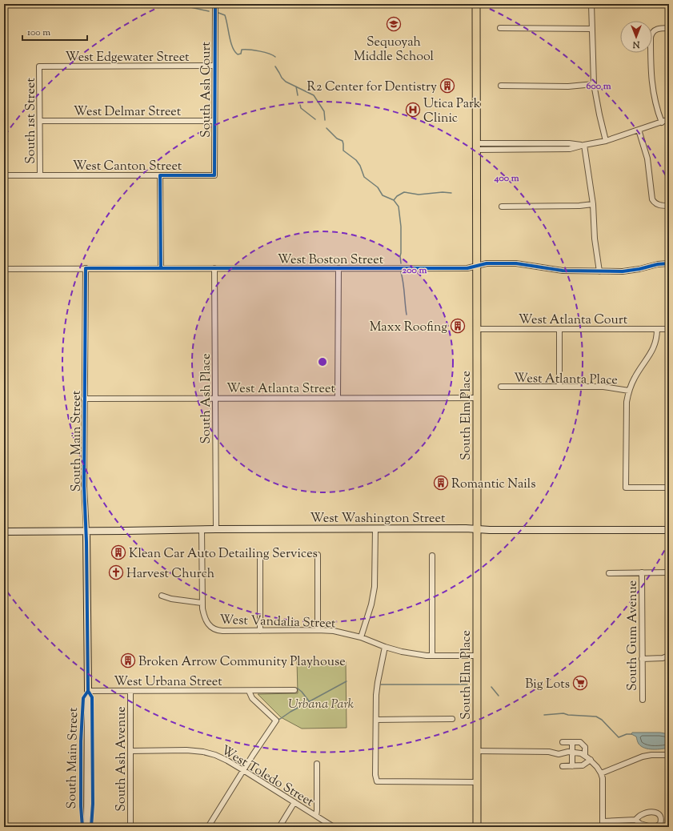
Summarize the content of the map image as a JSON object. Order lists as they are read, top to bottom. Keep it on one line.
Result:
{"streets":{"main road":["South Elm Place","South Main Street","West Washington Street"],"street":["West Edgewater Street","South Ash Court","West Delmar Street","South 1st Street","West Canton Street","West Boston Street","West Atlanta Court","West Atlanta Place","West Atlanta Street","South Ash Place","West Vandalia Street","South Gum Avenue","West Urbana Street","South Ash Avenue","West Toledo Street"]},"crossings":[["West Edgewater Street","South Ash Court"],["West Edgewater Street","South 1st Street"],["South Ash Court","West Delmar Street"],["South Ash Court","West Canton Street"],["West Delmar Street","South 1st Street"],["South 1st Street","West Canton Street"],["West Boston Street","South Ash Place"],["West Boston Street","South Elm Place"],["West Boston Street","South Main Street"],["West Atlanta Court","South Elm Place"],["West Atlanta Street","South Ash Place"],["West Atlanta Street","South Elm Place"],["West Atlanta Street","South Main Street"],["South Ash Place","West Washington Street"],["South Elm Place","West Washington Street"],["South Elm Place","West Vandalia Street"],["South Main Street","West Washington Street"],["South Main Street","West Urbana Street"],["West Urbana Street","South Ash Avenue"],["South Ash Avenue","West Toledo Street"]],"parks":["Urbana Park"],"places":{"school or university":["Sequoyah Middle School"],"building":["R2 Center for Dentistry","Maxx Roofing","Romantic Nails","Klean Car Auto Detailing Services","Broken Arrow Community Playhouse"],"hospital":["Utica Park Clinic"],"church":["Harvest Church"],"supermarket":["Big Lots"]},"scale_bar":"100 m","north":"bottom","rings":["600 m","400 m","200 m"]}
